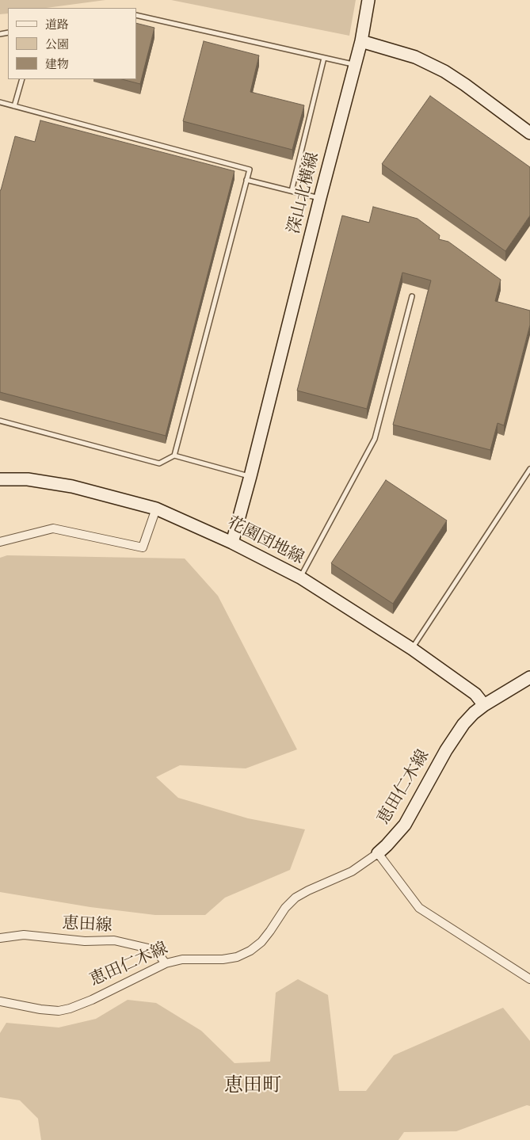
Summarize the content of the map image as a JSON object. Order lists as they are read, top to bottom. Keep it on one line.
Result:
{"streets":{"street":["深山北横線","花園団地線","恵田仁木線","恵田線"]},"crossings":[["深山北横線","花園団地線"],["花園団地線","恵田仁木線"],["恵田仁木線","恵田線"]],"districts":["恵田町"],"legend":["道路","公園","建物"]}
